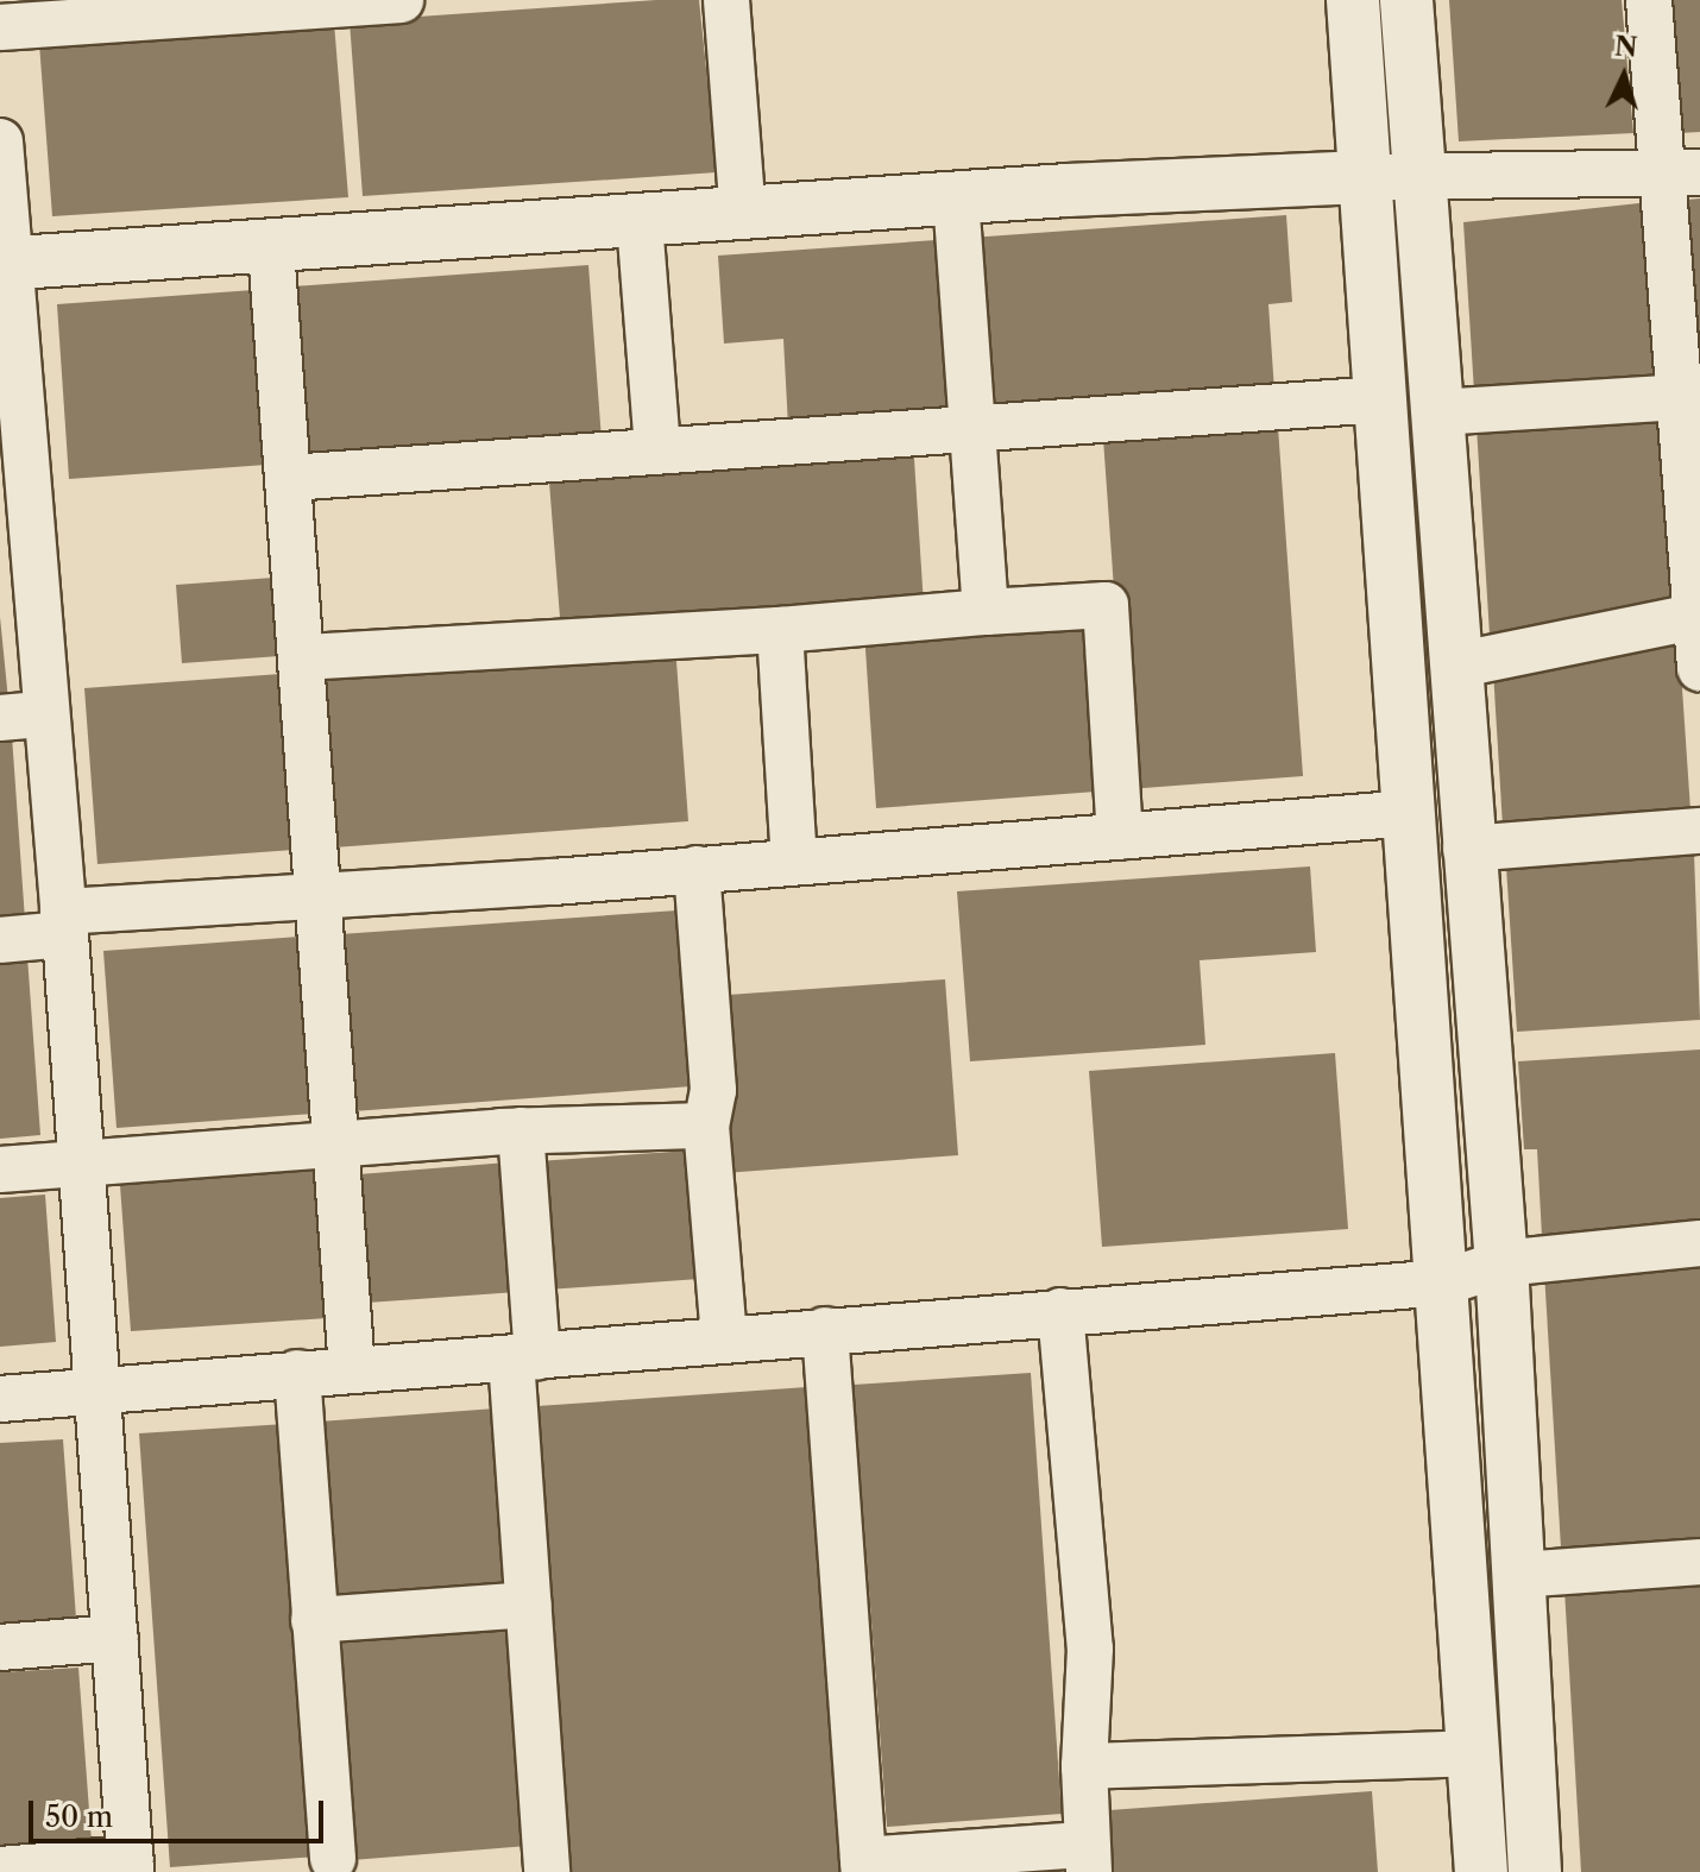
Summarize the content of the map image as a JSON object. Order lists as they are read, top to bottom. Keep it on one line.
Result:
{"scale_bar":"50 m","north":"top"}
